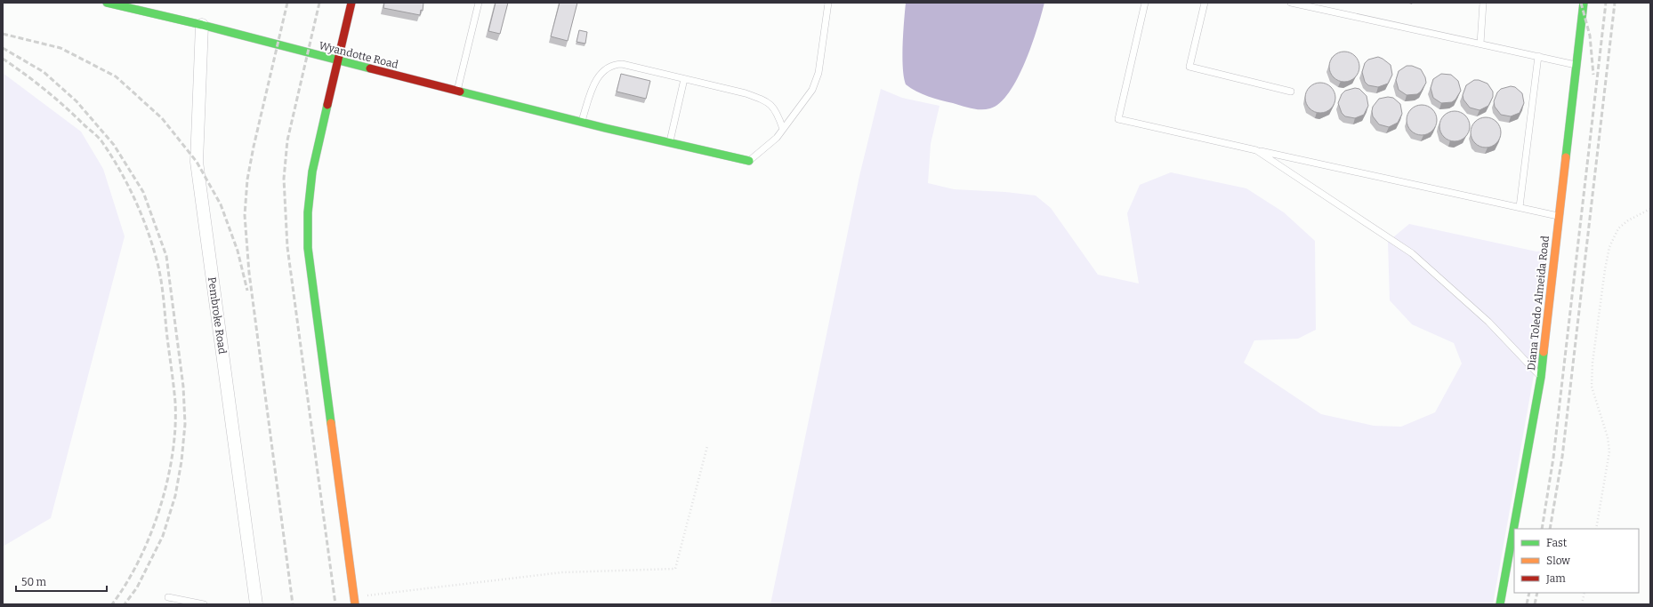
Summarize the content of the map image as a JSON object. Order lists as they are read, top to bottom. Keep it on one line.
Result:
{"streets":{"street":["Wyandotte Road","Diana Toledo Almeida Road","Pembroke Road"]},"crossings":[["Wyandotte Road","Pembroke Road"]],"legend":["Fast","Slow","Jam"],"scale_bar":"50 m"}
